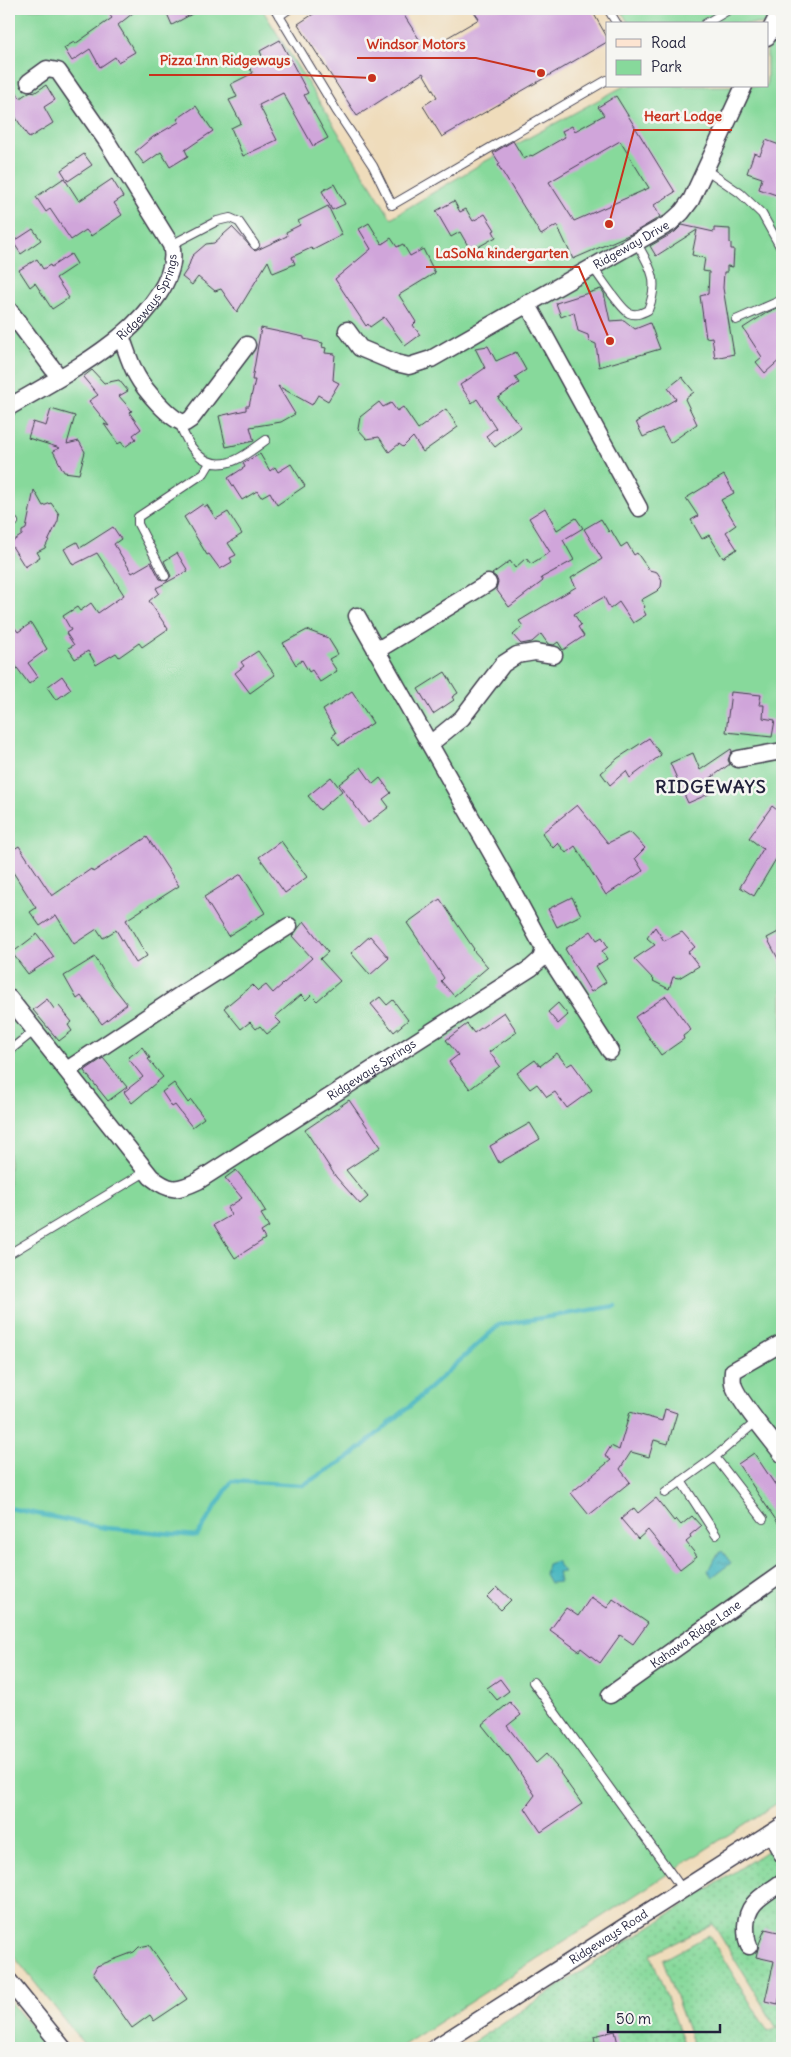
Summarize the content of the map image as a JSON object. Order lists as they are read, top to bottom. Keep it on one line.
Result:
{"streets":{"street":["Ridgeway Drive","Ridgeways Springs","Kahawa Ridge Lane","Ridgeways Road"]},"districts":["RIDGEWAYS"],"places":["Windsor Motors","Pizza Inn Ridgeways","Heart Lodge","LaSoNa kindergarten"],"legend":["Road","Park"],"scale_bar":"50 m"}
